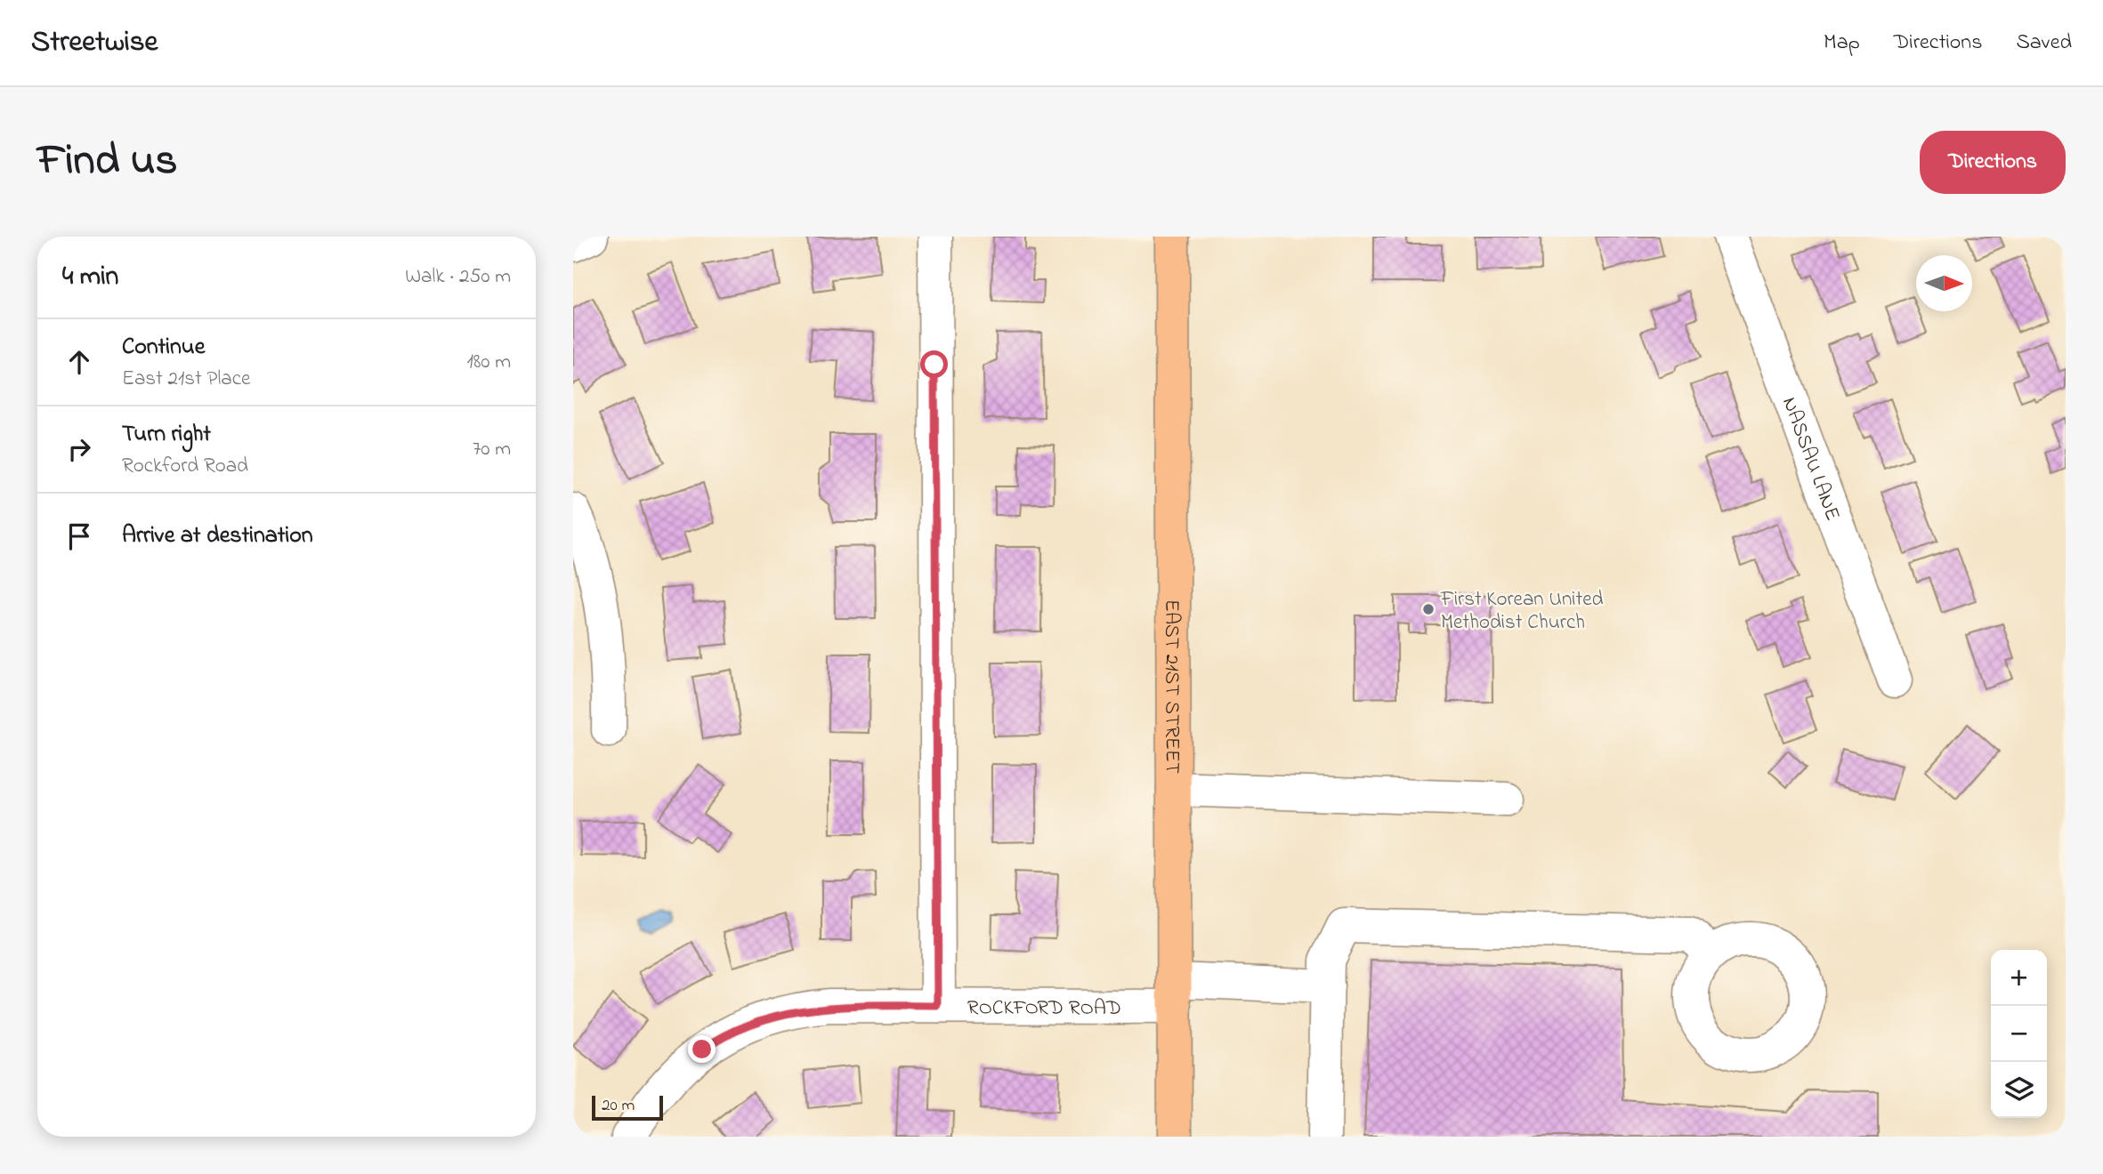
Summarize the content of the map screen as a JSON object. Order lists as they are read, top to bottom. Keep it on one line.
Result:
{"streets":{"main road":["EAST 21ST STREET"],"street":["NASSAU LANE","ROCKFORD ROAD"]},"crossings":[["EAST 21ST STREET","ROCKFORD ROAD"]],"places":["First Korean United Methodist Church"],"scale_bar":"20 m","north":"right","page":{"header":"Streetwise","nav":["Map","Directions","Saved"],"title":"Find us","buttons":"Directions","heading":["4 min","Walk · 250 m"],"list":[["Continue","East 21st Place","180 m"],["Turn right","Rockford Road","70 m"],"Arrive at destination"],"map_buttons":["+","−"],"scale":"20 m"}}
